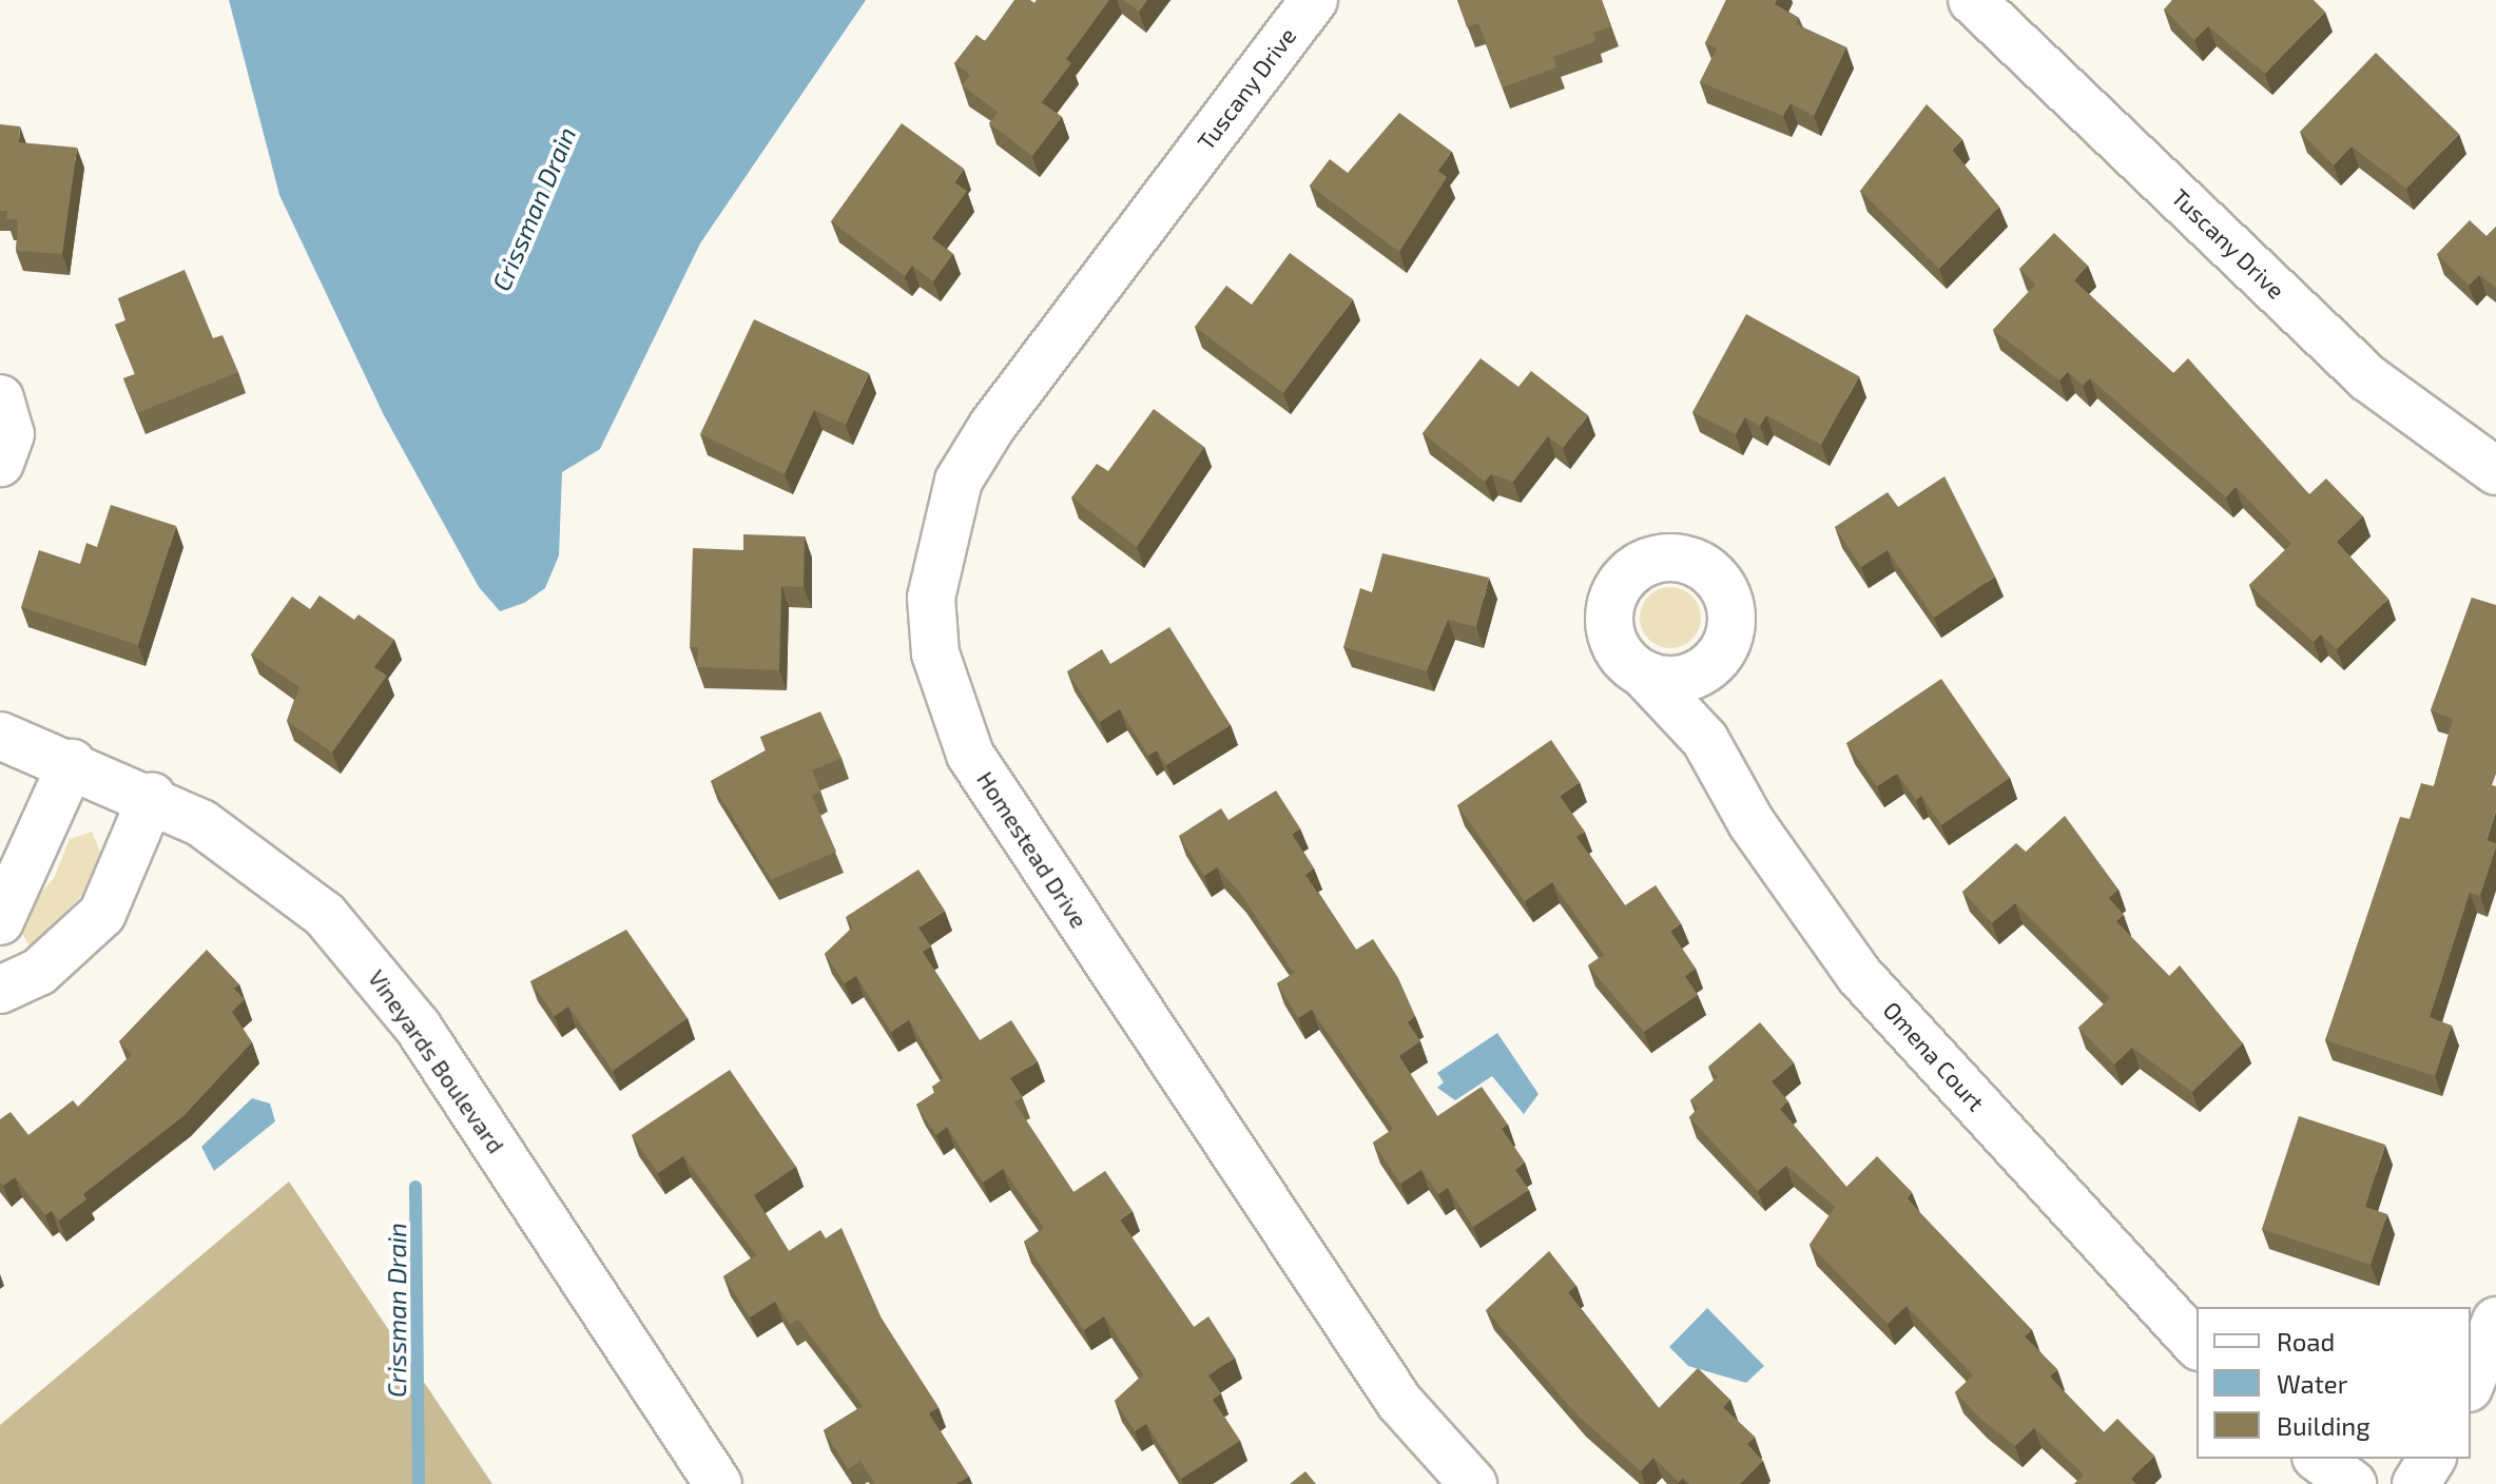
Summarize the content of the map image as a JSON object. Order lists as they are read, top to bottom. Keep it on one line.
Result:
{"streets":{"street":["Tuscany Drive","Homestead Drive","Omena Court","Vineyards Boulevard"]},"crossings":[["Tuscany Drive","Homestead Drive"]],"water":["Crissman Drain"],"legend":["Road","Water","Building"]}
